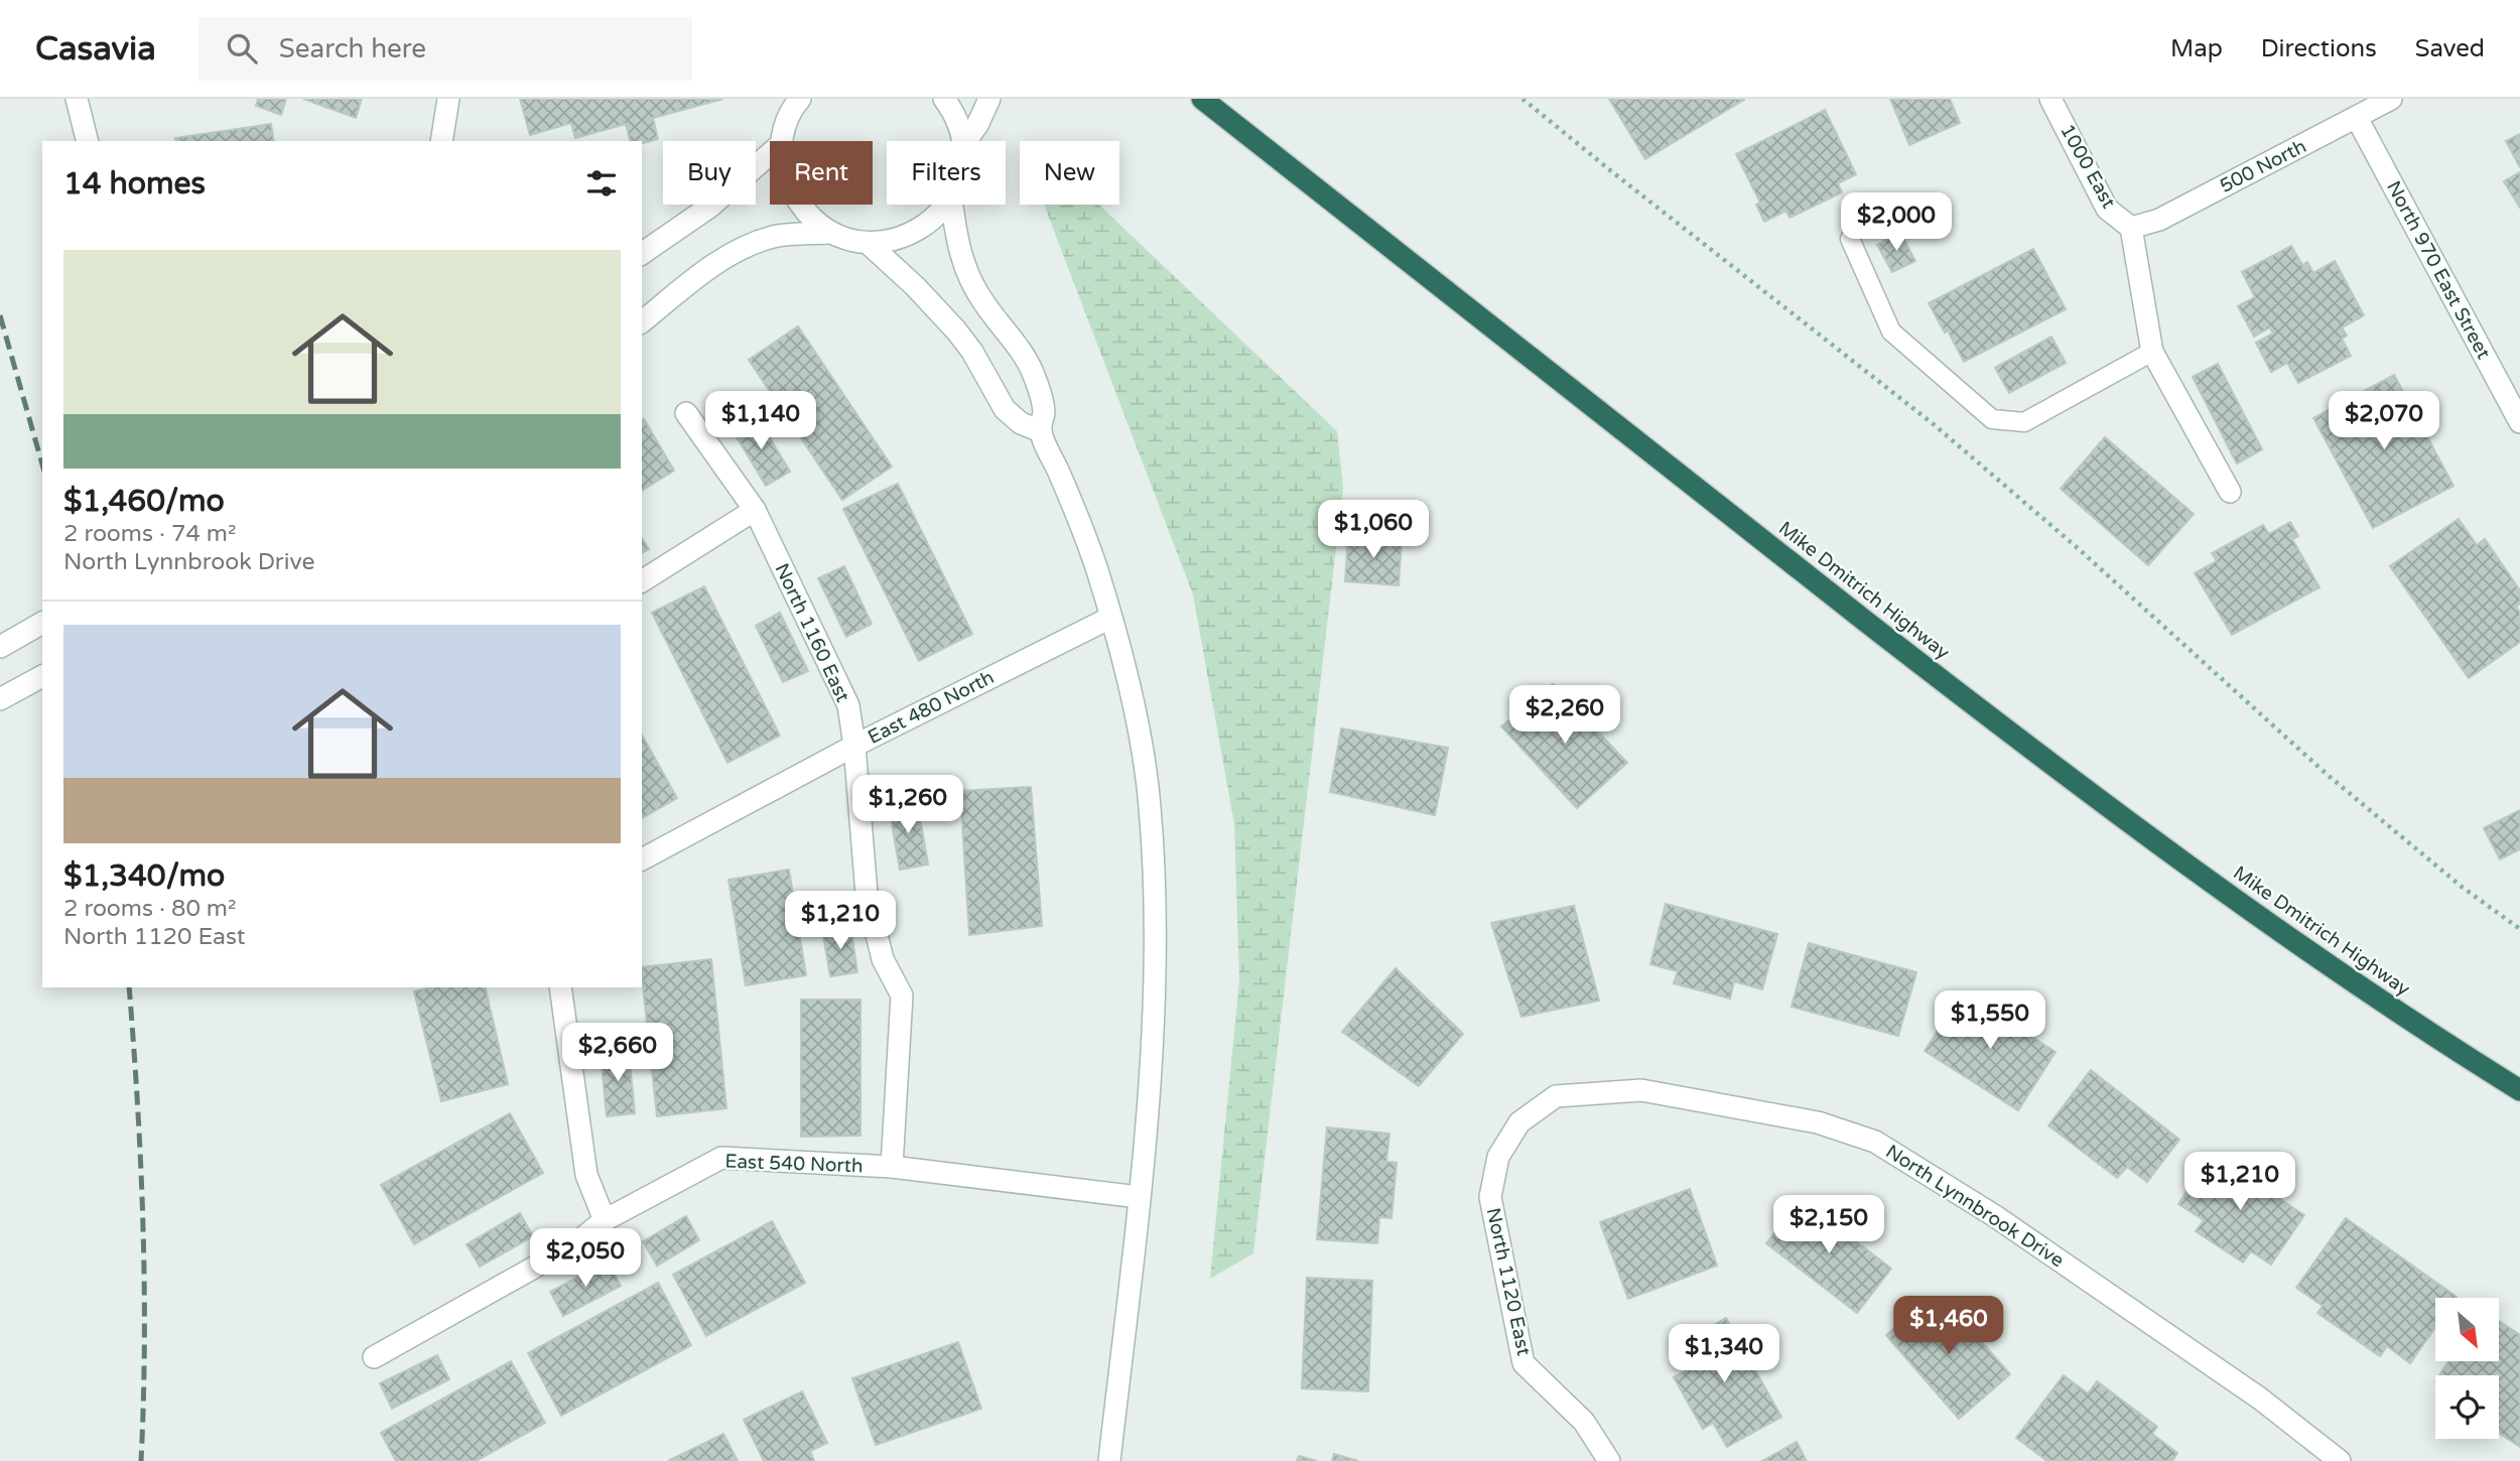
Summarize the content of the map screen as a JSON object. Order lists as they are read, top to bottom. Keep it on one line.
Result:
{"streets":{"highway":["Mike Dmitrich Highway"],"street":["1000 East","500 North","North 970 East Street","North 1160 East","East 480 North","East 540 North","North Lynnbrook Drive","North 1120 East"]},"crossings":[["1000 East","500 North"],["500 North","North 970 East Street"],["North 1160 East","East 480 North"],["North 1160 East","East 540 North"],["North Lynnbrook Drive","North 1120 East"]],"north":"bottom right","page":{"header":"Casavia","search":"Search here","nav":["Map","Directions","Saved"],"chip":["Buy","Rent","Filters","New"],"heading":"14 homes","price":["$2,000","$1,140","$2,070","$1,060","$2,260","$1,260","$1,210","$1,550","$2,660","$1,210","$2,150","$2,050","$1,460","$1,340"],"list":[{"name":"$1,460/mo","note":"2 rooms · 74 m² · North Lynnbrook Drive"},{"name":"$1,340/mo","note":"2 rooms · 80 m² · North 1120 East"}]}}
